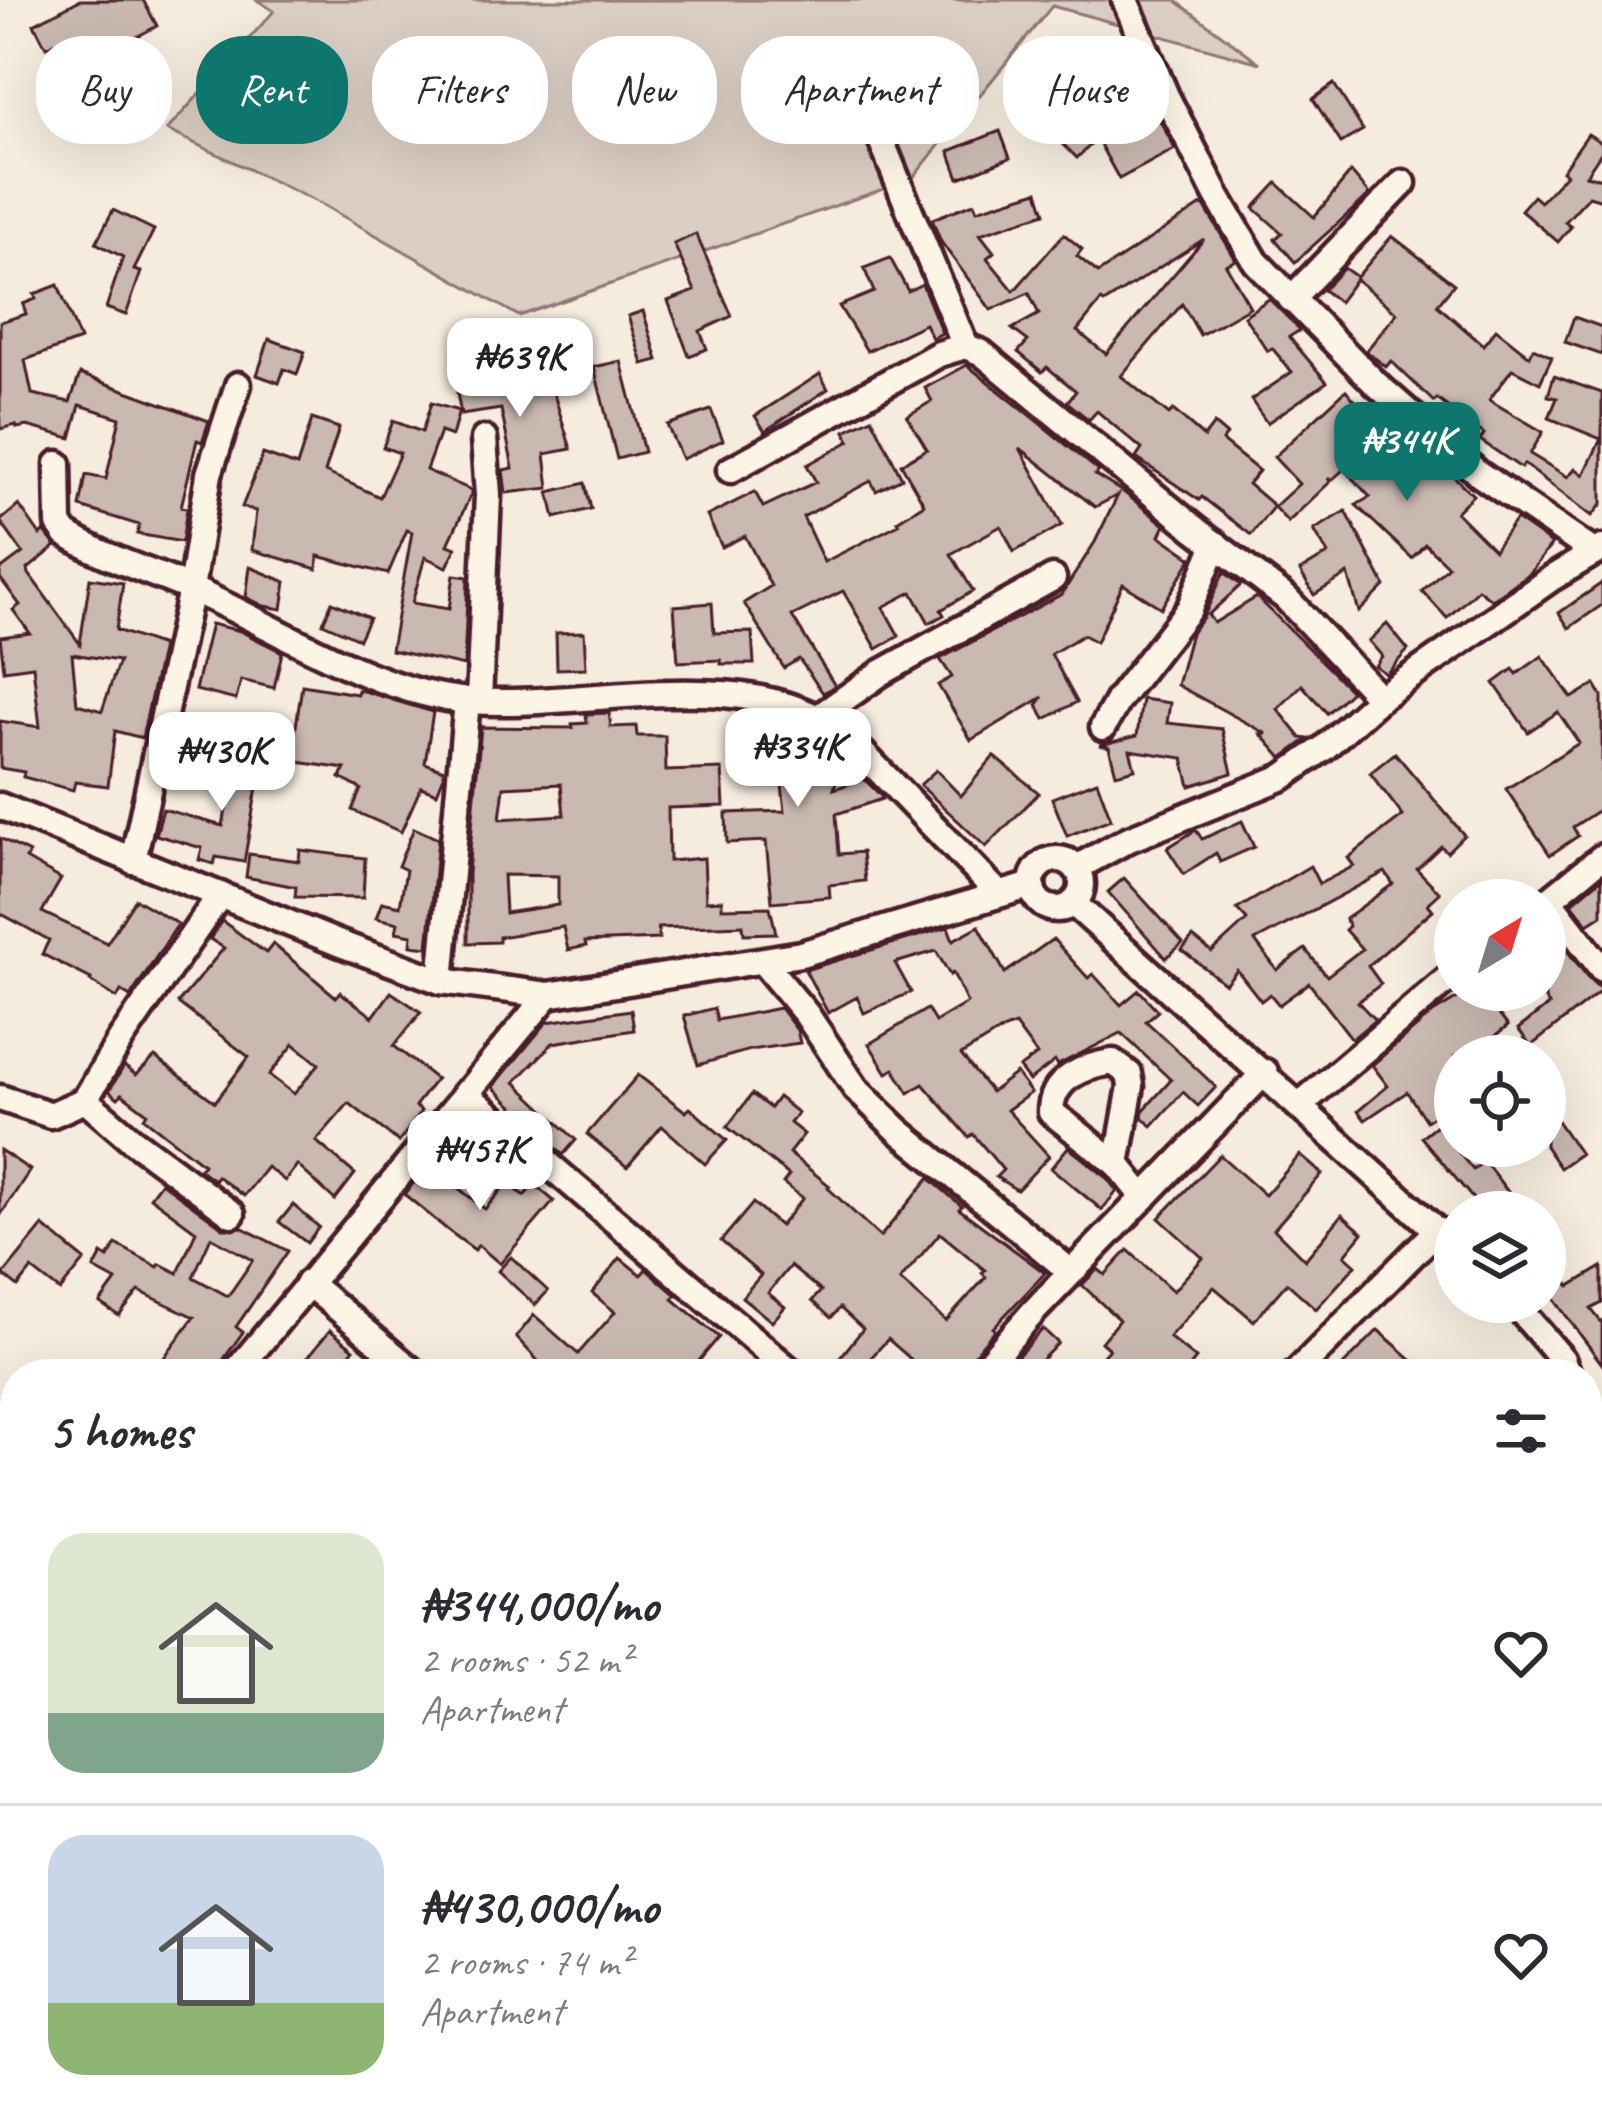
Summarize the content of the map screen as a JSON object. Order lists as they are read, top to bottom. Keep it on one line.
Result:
{"north":"top right","page":{"chip":["Buy","Rent","Filters","New","Apartment","House"],"price":["₦639K","₦344K","₦334K","₦430K","₦457K"],"heading":"5 homes","list":[{"name":"₦344,000/mo","note":"2 rooms · 52 m² · Apartment"},{"name":"₦430,000/mo","note":"2 rooms · 74 m² · Apartment"}]}}
